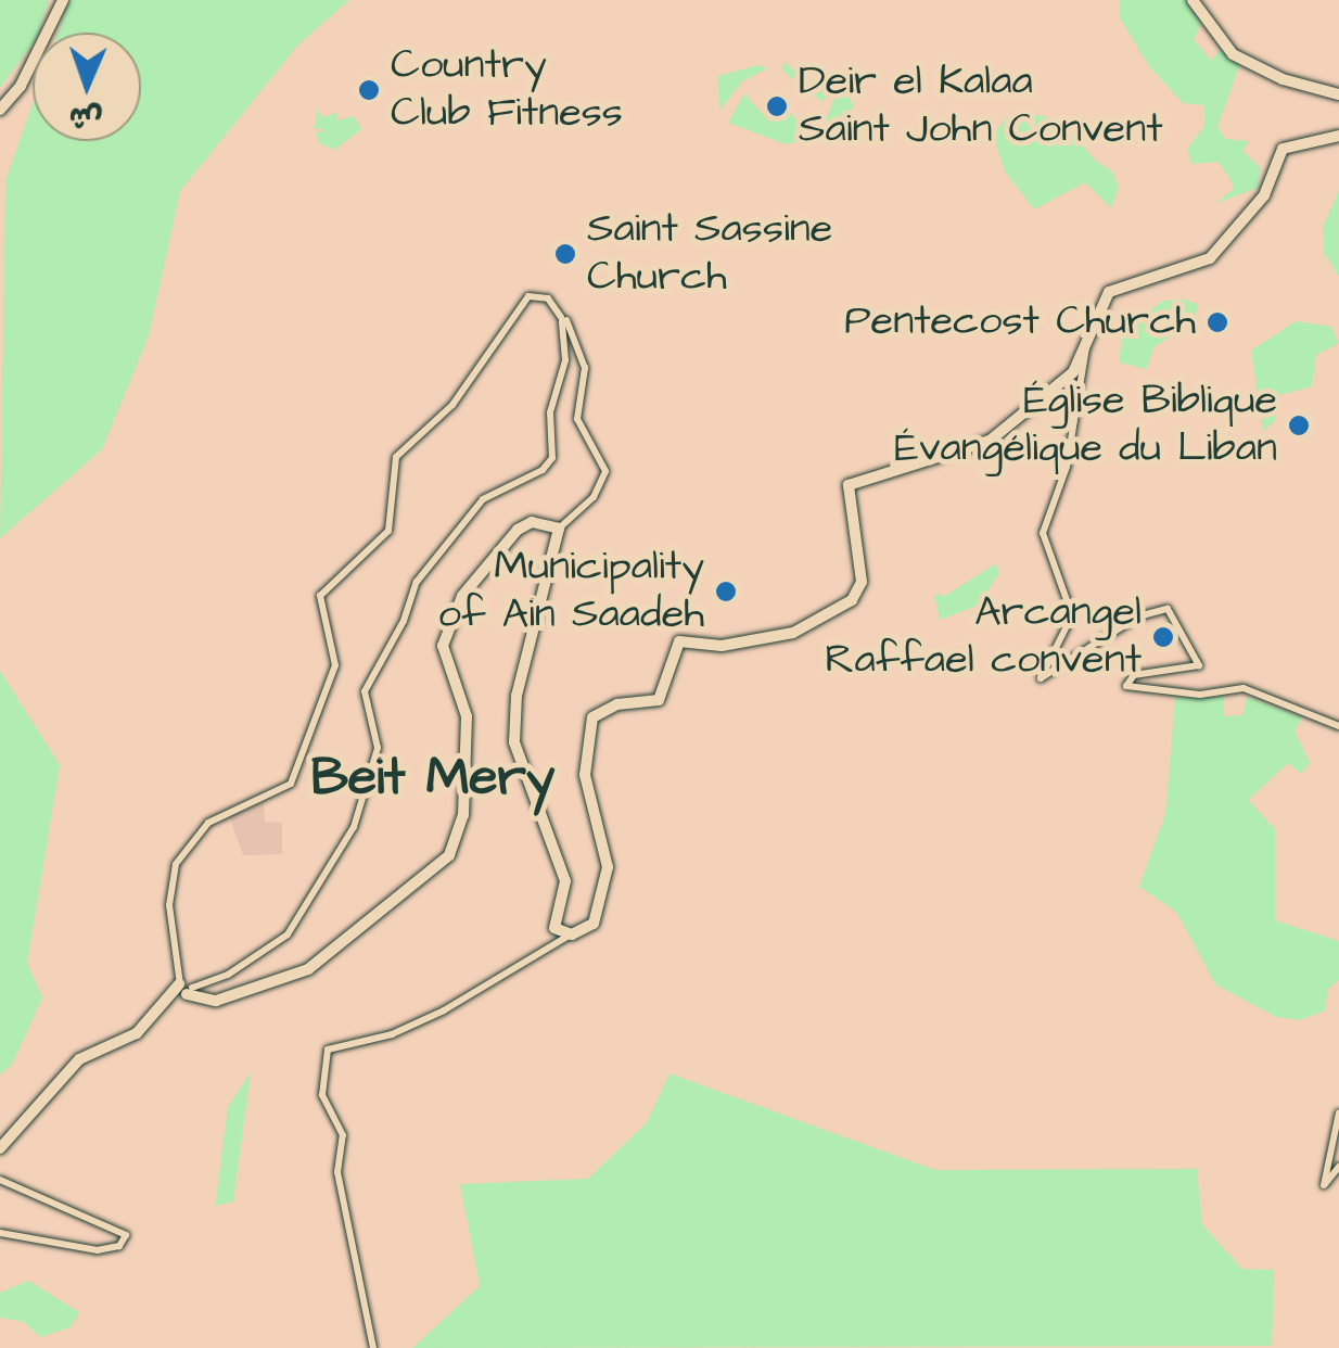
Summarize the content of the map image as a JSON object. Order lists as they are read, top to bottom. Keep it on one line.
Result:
{"districts":["Beit Mery"],"places":["Country Club Fitness","Deir el Kalaa Saint John Convent","Saint Sassine Church","Pentecost Church","Église Biblique Évangélique du Liban","Municipality of Ain Saadeh","Arcangel Raffael convent"],"north":"bottom"}
